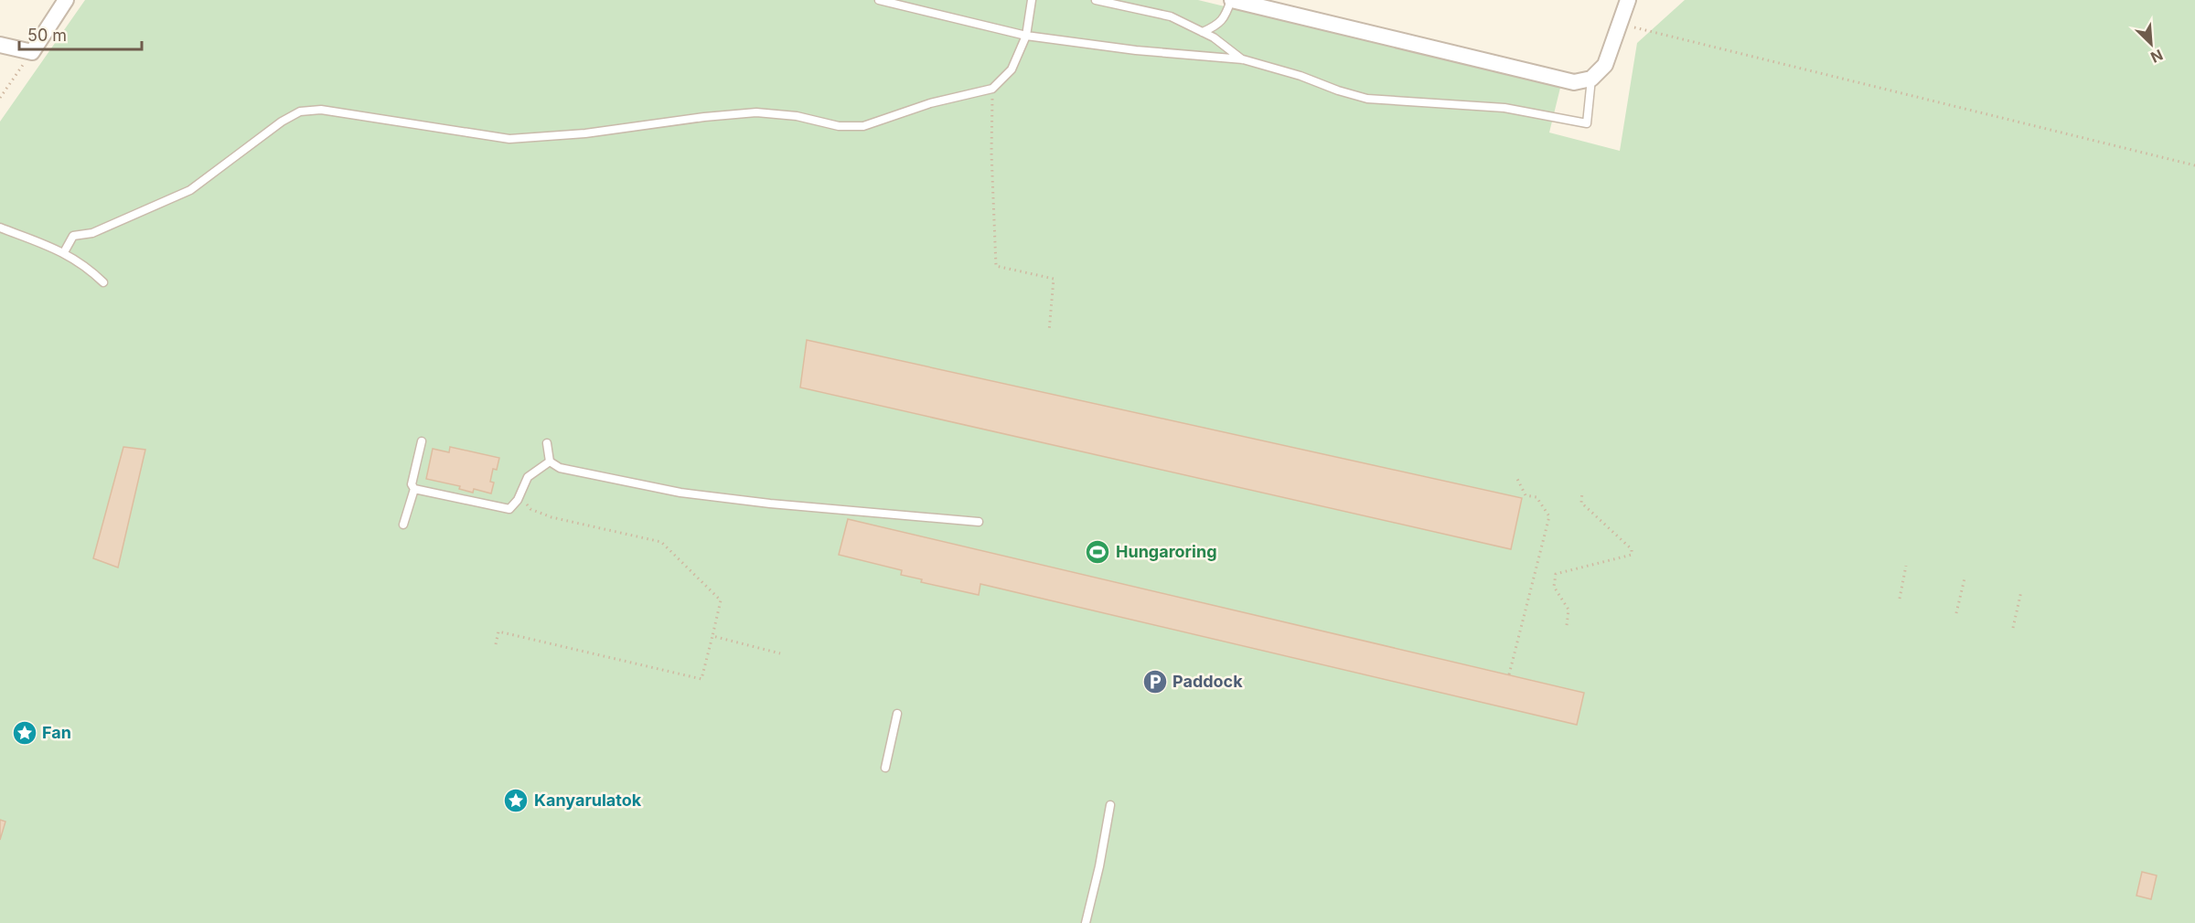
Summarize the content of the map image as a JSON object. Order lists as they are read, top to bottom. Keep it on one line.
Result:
{"places":{"sports":["Hungaroring"],"parking":["Paddock"],"place":["Fan","Kanyarulatok"]},"scale_bar":"50 m","north":"bottom right"}
